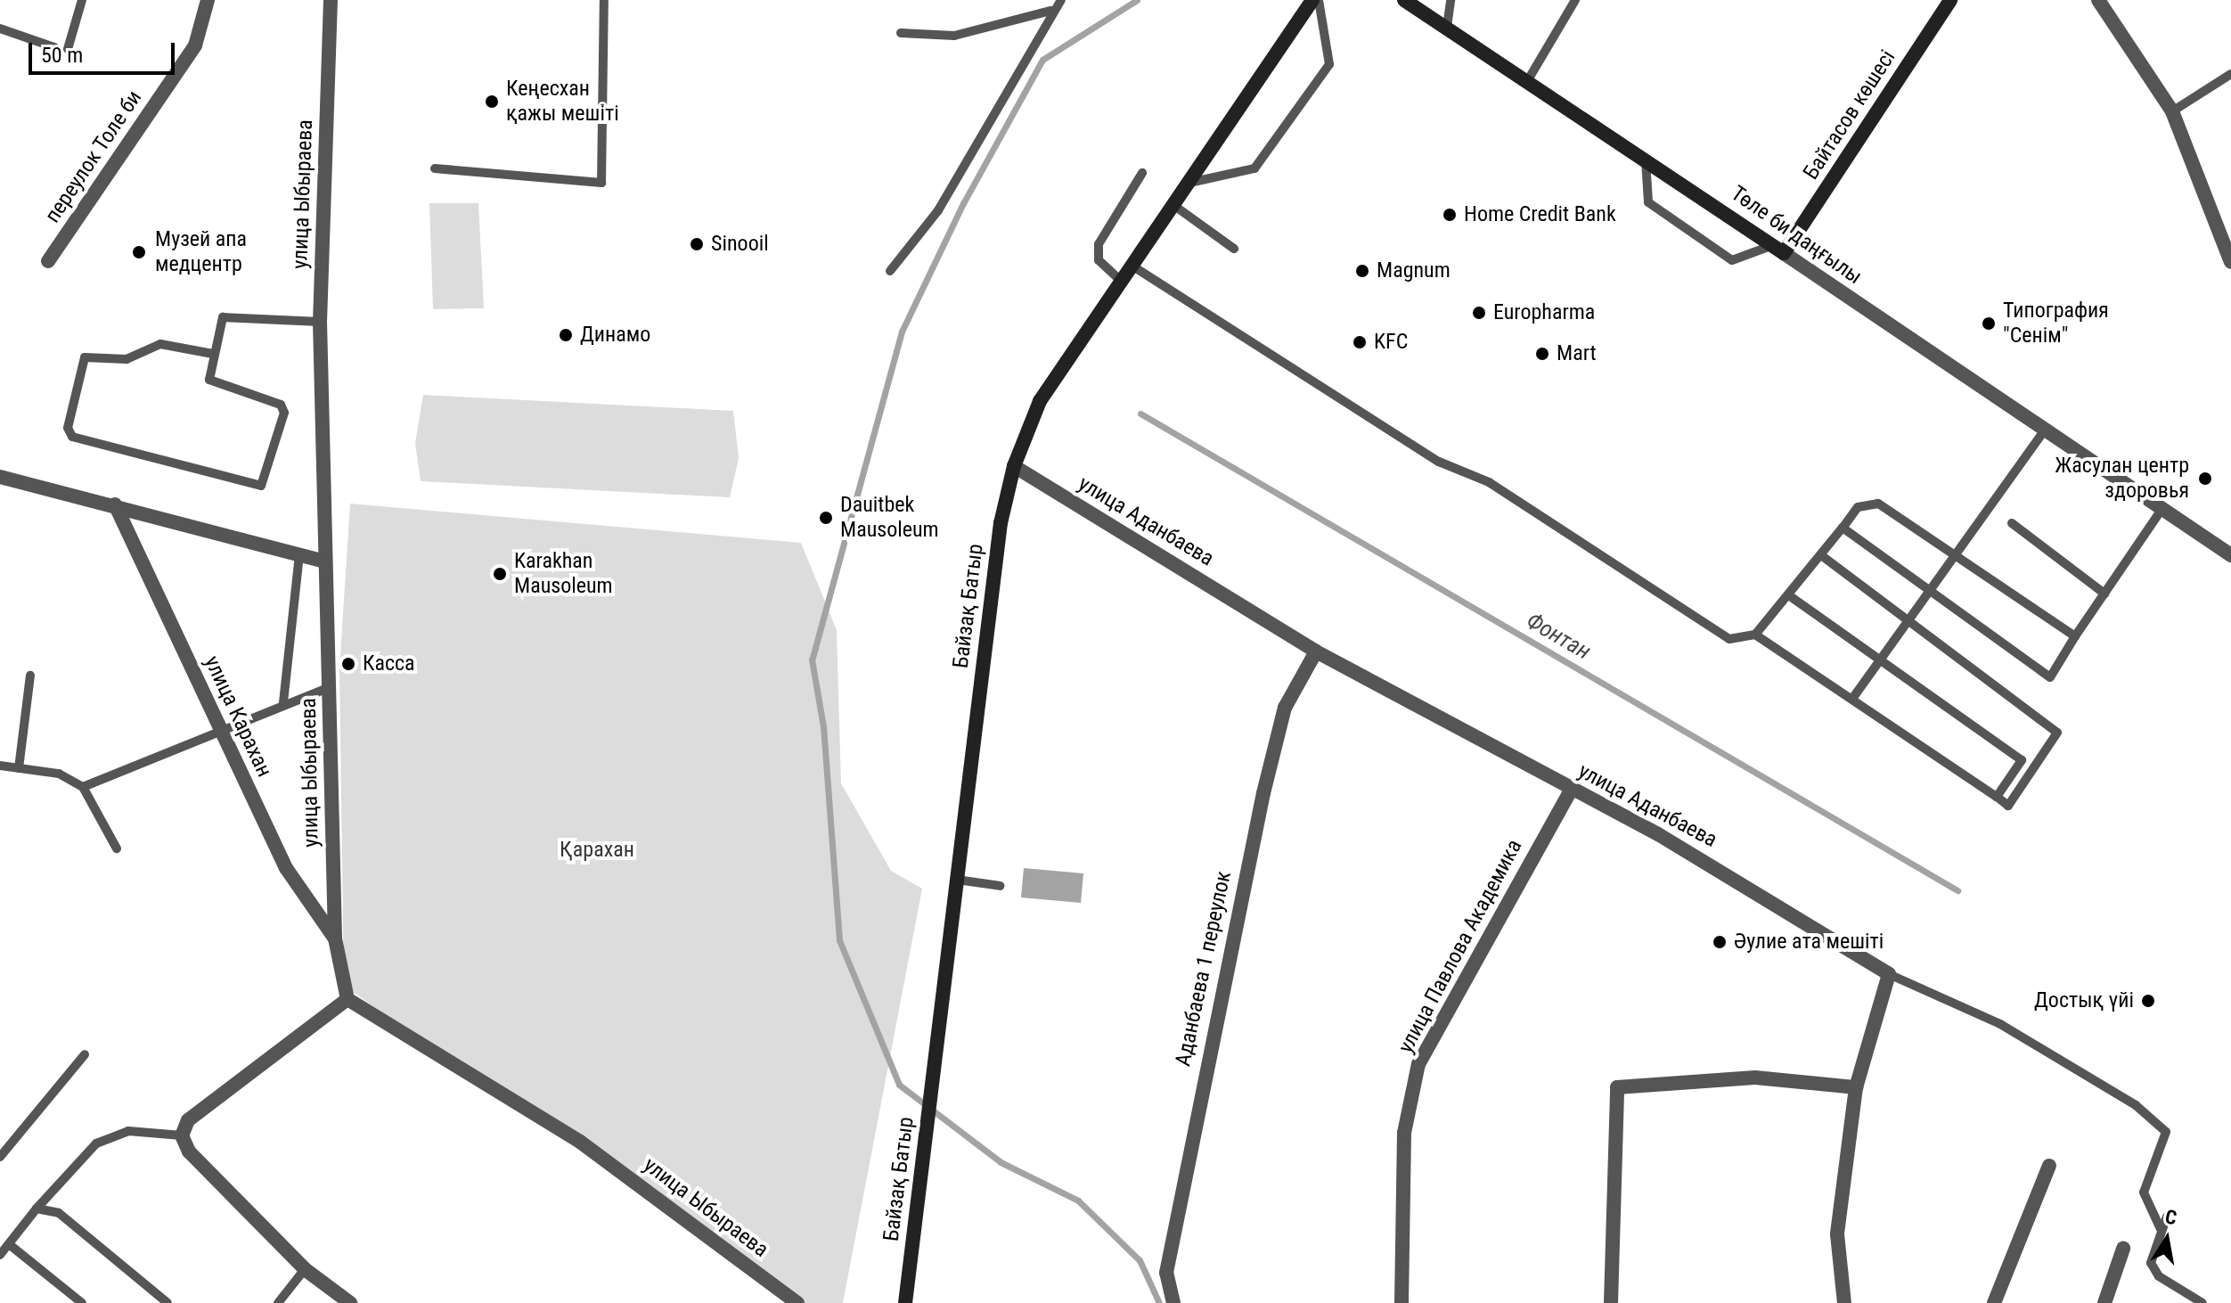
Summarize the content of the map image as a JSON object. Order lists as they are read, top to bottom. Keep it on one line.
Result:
{"streets":{"street":["Байтасов көшесі","переулок Толе би","улица Ыбыраева","Төле би даңғылы","улица Аданбаева","Байзақ Батыр","улица Карахан","улица Павлова Академика","Аданбаева 1 переулок"]},"crossings":[["Байтасов көшесі","Төле би даңғылы"],["улица Ыбыраева","улица Карахан"],["улица Аданбаева","Байзақ Батыр"],["улица Аданбаева","улица Павлова Академика"],["улица Аданбаева","Аданбаева 1 переулок"]],"water":["Фонтан"],"parks":["Қарахан"],"places":["Кеңесхан қажы мешіті","Home Credit Bank","Sinooil","Музей апа медцентр","Magnum","Europharma","Типография \"Сенім\"","Динамо","KFC","Mart","Жасулан центр здоровья","Dauitbek Mausoleum","Karakhan Mausoleum","Касса","Әулие ата мешіті","Достық үйі"],"scale_bar":"50 m","north":"top"}
